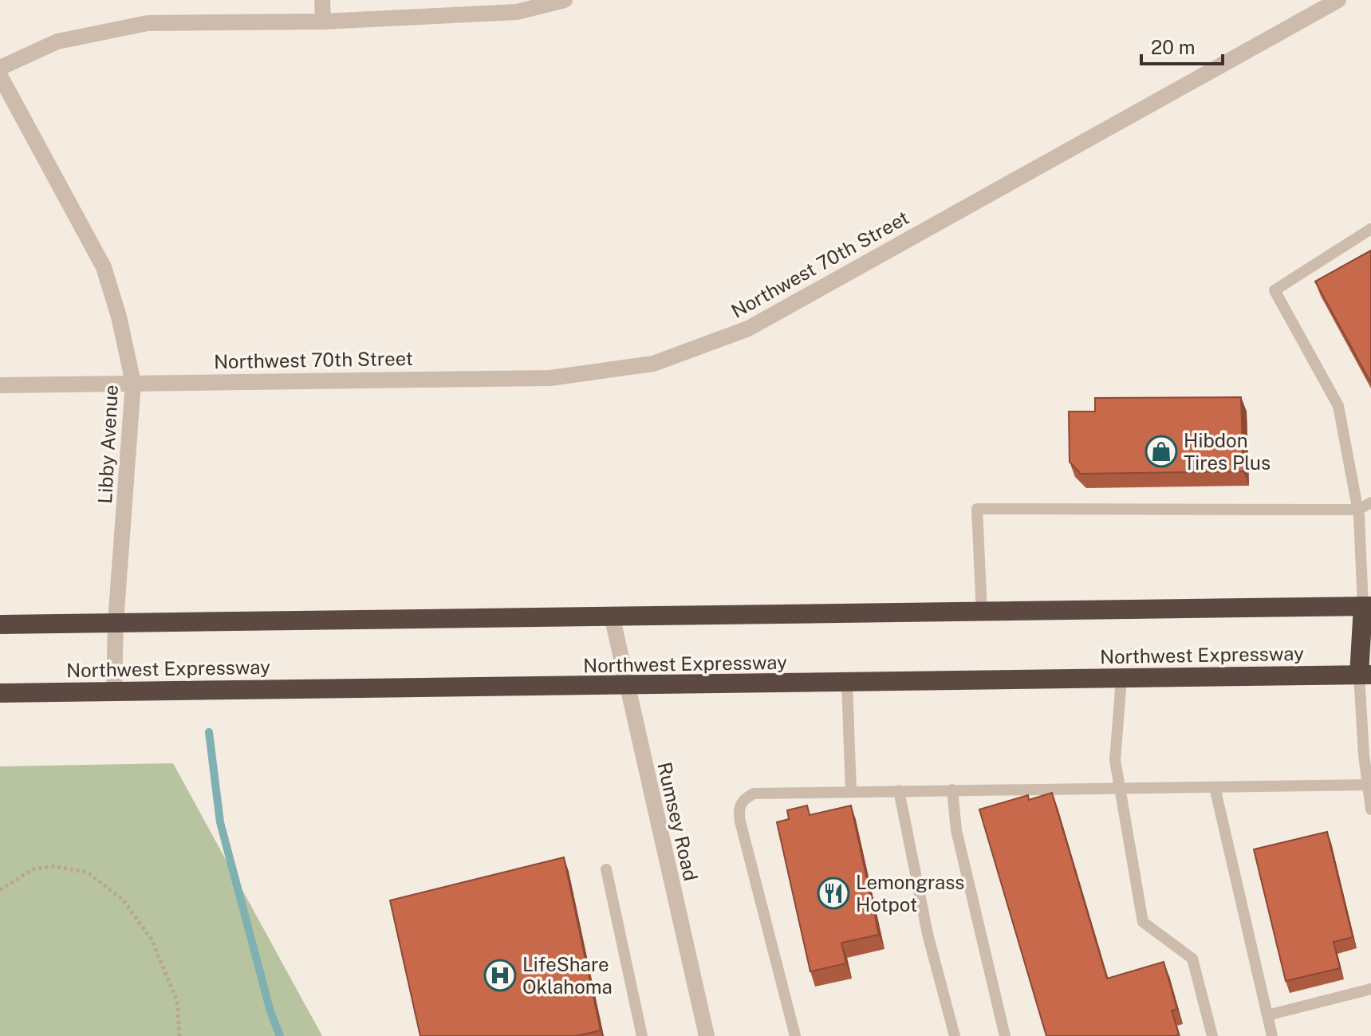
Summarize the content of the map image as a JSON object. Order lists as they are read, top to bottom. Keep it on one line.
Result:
{"streets":{"highway":["Northwest Expressway"],"street":["Northwest 70th Street","Libby Avenue","Rumsey Road"]},"crossings":[["Northwest 70th Street","Libby Avenue"],["Libby Avenue","Northwest Expressway"],["Northwest Expressway","Rumsey Road"]],"places":{"shop":["Hibdon Tires Plus"],"restaurant":["Lemongrass Hotpot"],"hospital":["LifeShare Oklahoma"]},"scale_bar":"20 m"}
